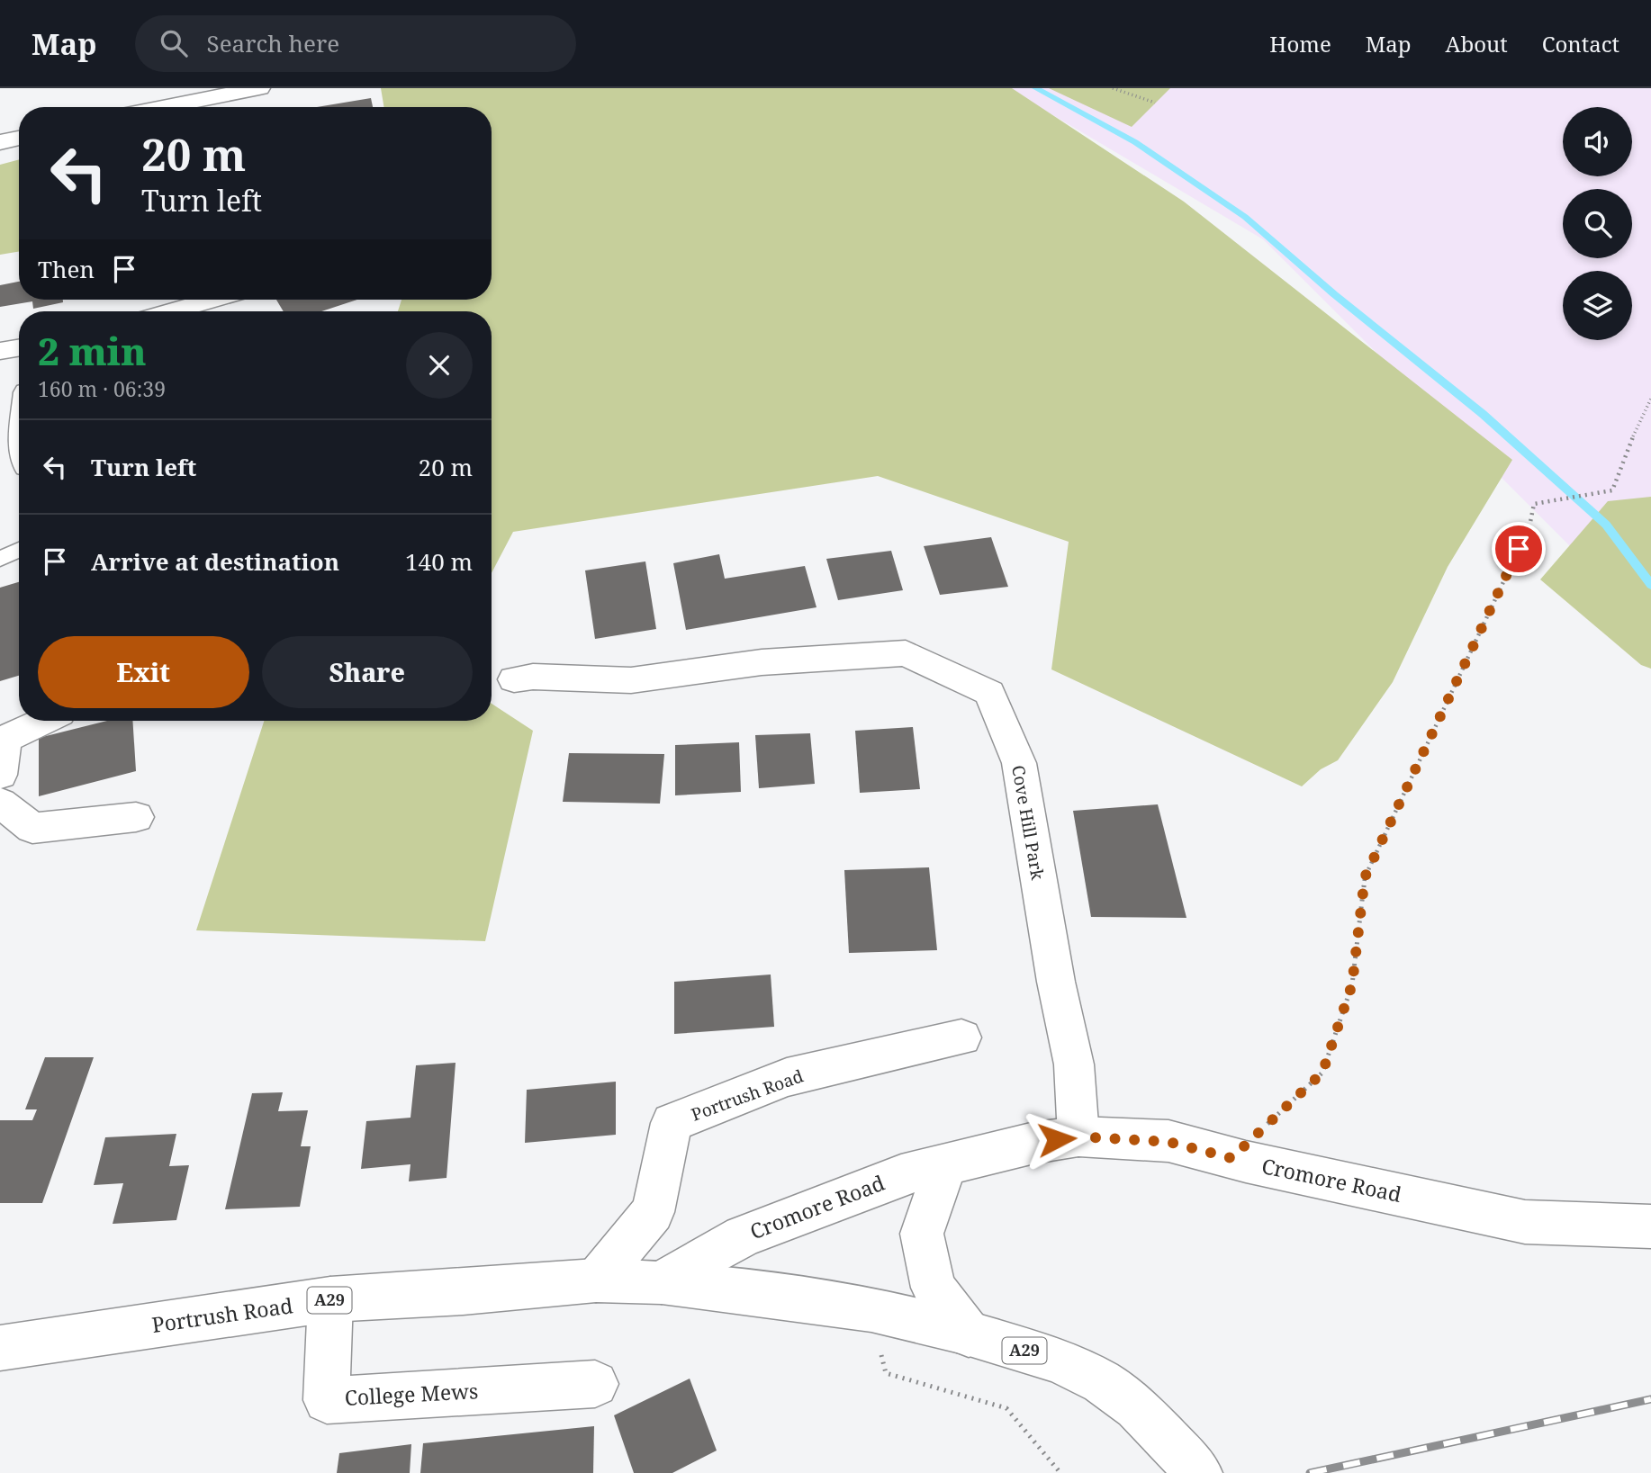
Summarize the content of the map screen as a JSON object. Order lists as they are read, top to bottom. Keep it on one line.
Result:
{"streets":{"street":["Cove Hill Park","Portrush Road","Cromore Road","A29","College Mews"]},"crossings":[["Cove Hill Park","Cromore Road"],["Portrush Road","Cromore Road"],["Portrush Road","A29"],["Portrush Road","College Mews"]],"page":{"header":"Map","search":"Search here","nav":["Home","Map","About","Contact"],"turn":["20 m","Turn left"],"then":"Then","heading":["2 min","160 m · 06:39"],"list":[{"name":"Turn left","value":"20 m"},{"name":"Arrive at destination","value":"140 m"}],"buttons":["Exit","Share"]}}
